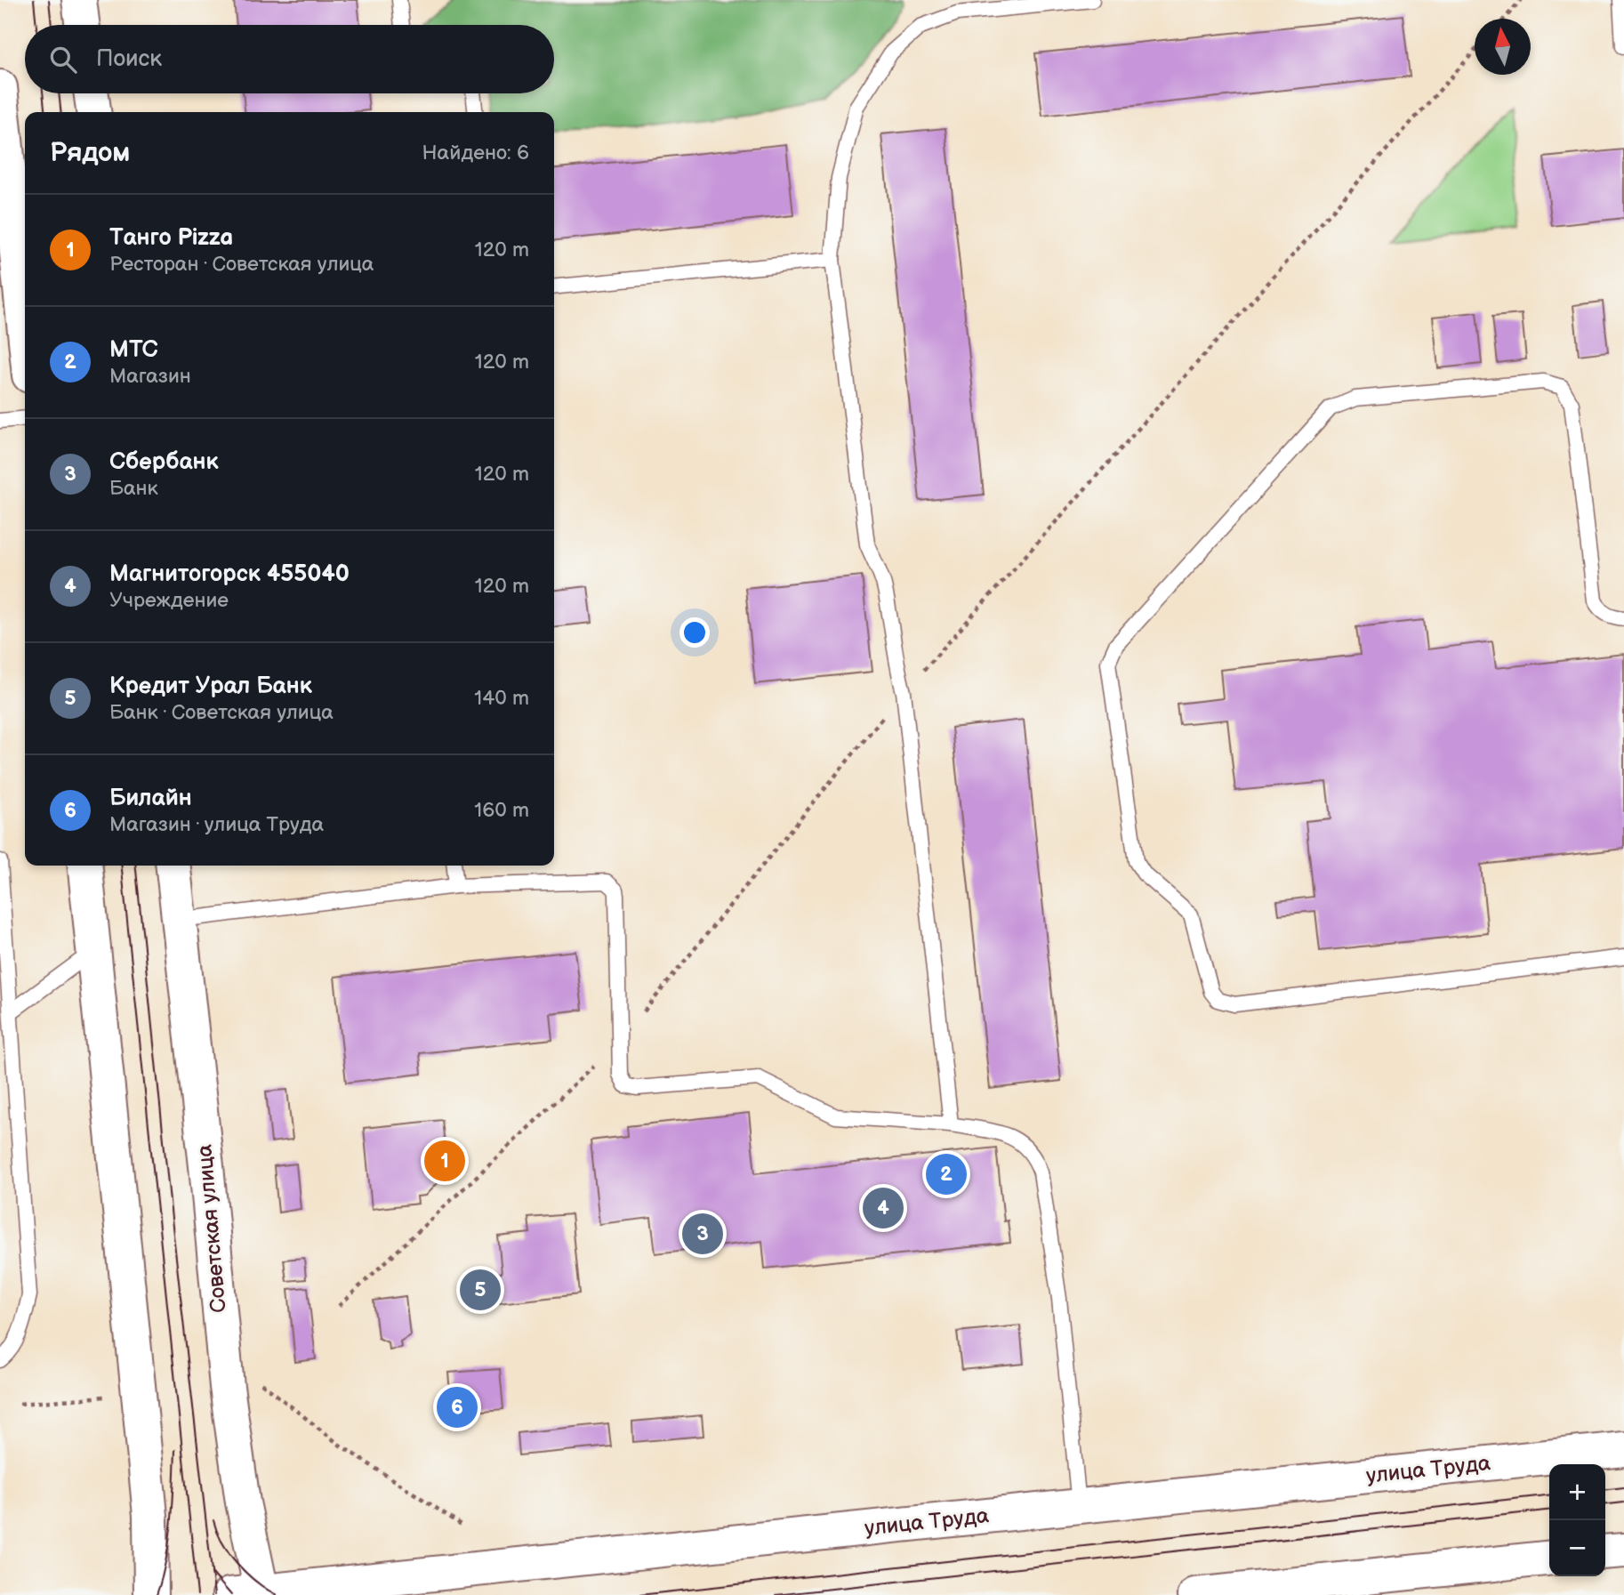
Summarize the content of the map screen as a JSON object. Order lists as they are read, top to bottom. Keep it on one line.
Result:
{"streets":{"main road":["Советская улица","улица Труда"]},"crossings":[["Советская улица","улица Труда"]],"north":"top","page":{"search":"Поиск","heading":["Рядом","Найдено: 6"],"list":[{"mark":"1","name":"Танго Pizza","note":"Ресторан · Советская улица","value":"120 m"},{"mark":"2","name":"МТС","note":"Магазин","value":"120 m"},{"mark":"3","name":"Сбербанк","note":"Банк","value":"120 m"},{"mark":"4","name":"Магнитогорск 455040","note":"Учреждение","value":"120 m"},{"mark":"5","name":"Кредит Урал Банк","note":"Банк · Советская улица","value":"140 m"},{"mark":"6","name":"Билайн","note":"Магазин · улица Труда","value":"160 m"}],"pins":["1","2","4","3","5","6"],"map_buttons":["+","−"]}}
